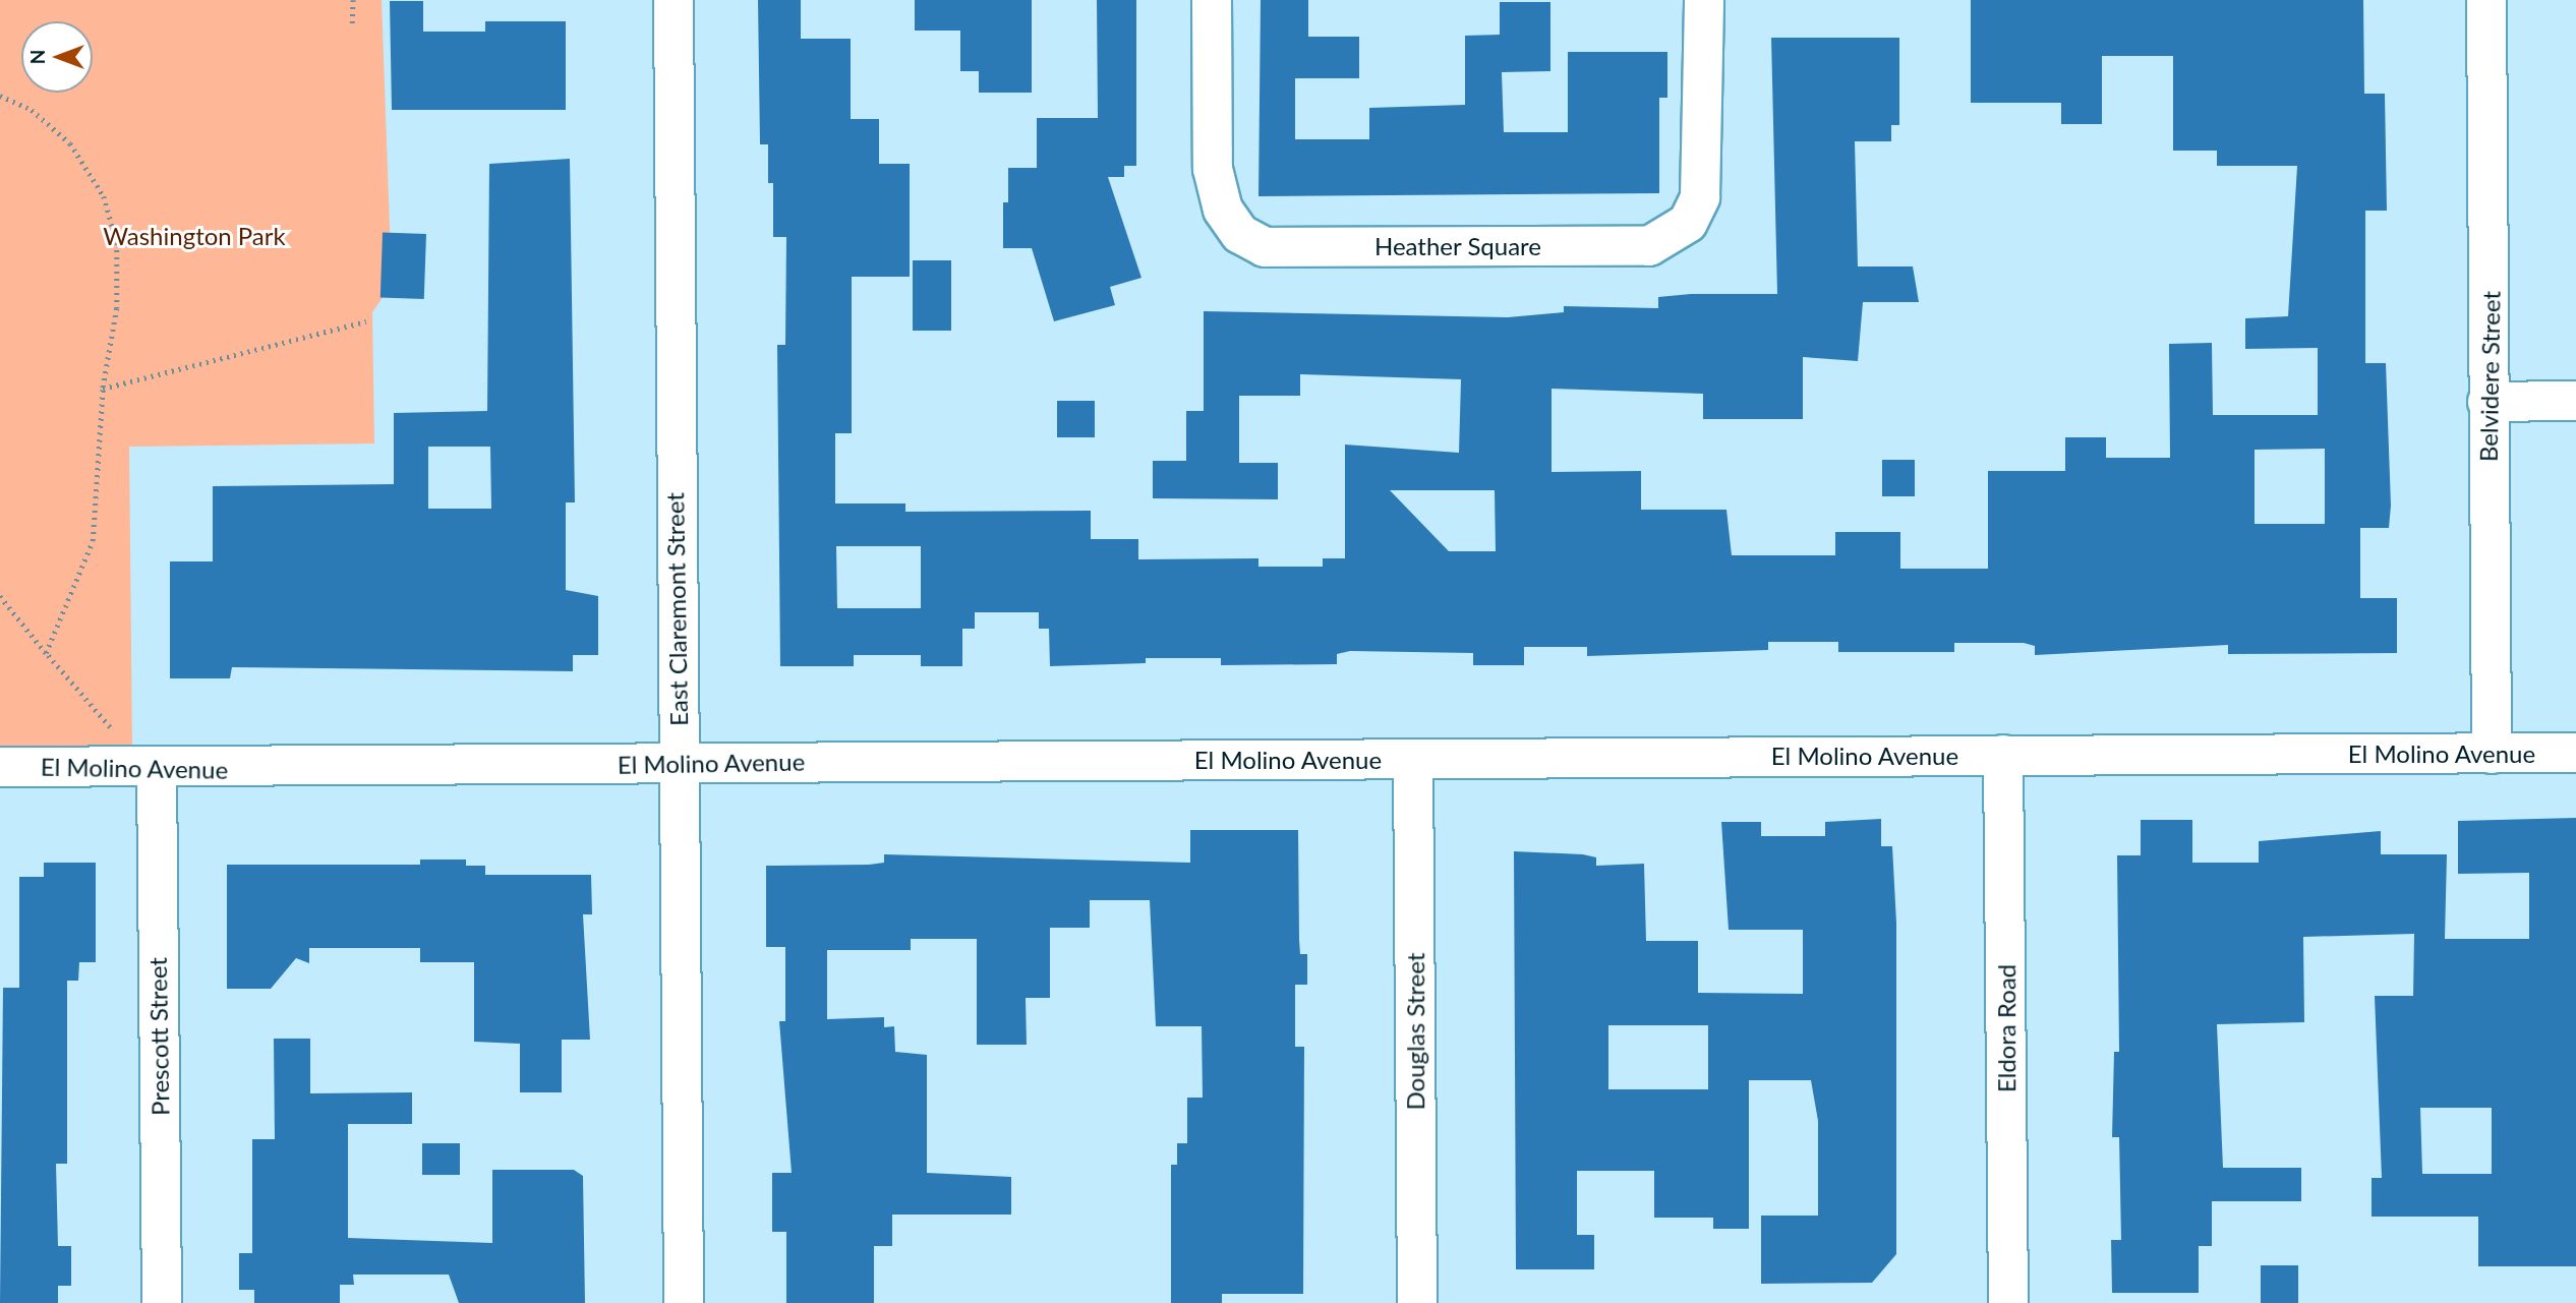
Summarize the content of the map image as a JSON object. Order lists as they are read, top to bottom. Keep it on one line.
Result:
{"streets":{"street":["Heather Square","Belvidere Street","East Claremont Street","El Molino Avenue","Eldora Road","Douglas Street","Prescott Street"]},"crossings":[["Belvidere Street","El Molino Avenue"],["East Claremont Street","El Molino Avenue"],["El Molino Avenue","Eldora Road"],["El Molino Avenue","Douglas Street"],["El Molino Avenue","Prescott Street"]],"parks":["Washington Park"],"north":"left"}
